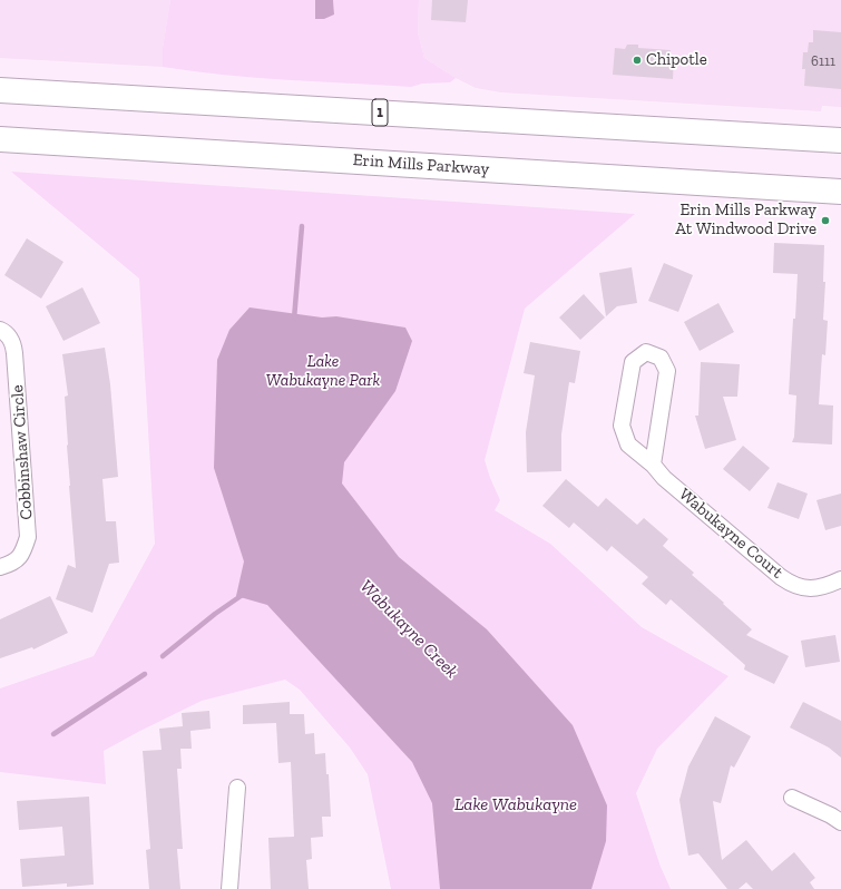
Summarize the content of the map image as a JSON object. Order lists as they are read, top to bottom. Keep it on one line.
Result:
{"streets":{"main road":["1","Erin Mills Parkway"],"street":["Cobbinshaw Circle","Wabukayne Court"]},"water":["Wabukayne Creek","Lake Wabukayne"],"parks":["Lake Wabukayne Park"],"places":["Chipotle","Erin Mills Parkway At Windwood Drive"],"house_numbers":["6111"]}
